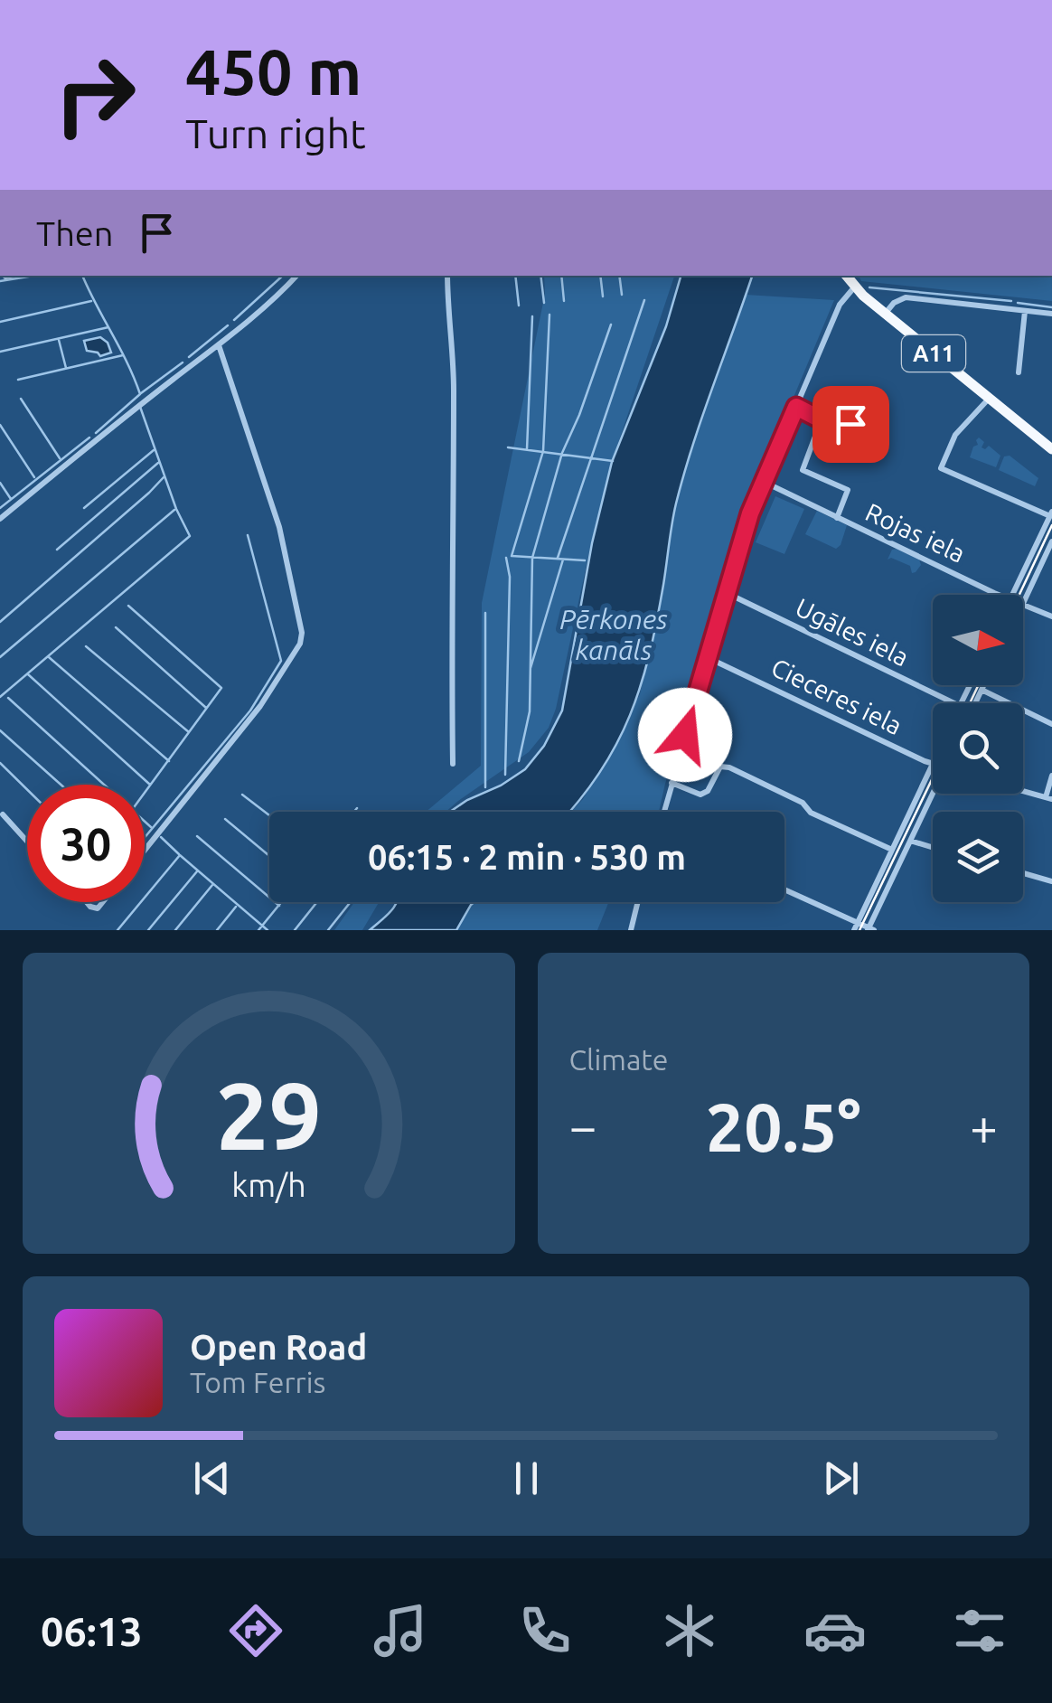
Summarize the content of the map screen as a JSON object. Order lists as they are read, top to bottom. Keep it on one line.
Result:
{"streets":{"highway":["A11"],"street":["Rojas iela","Ugāles iela","Cieceres iela"]},"water":["Pērkones kanāls"],"north":"right","page":{"turn":["450 m","Turn right"],"then":"Then","limit":"30","trip":"06:15 · 2 min · 530 m","tile":"Climate","heat":["−","20.5°","+"],"song":["Open Road","Tom Ferris"],"tabs":"06:13","gauge":["29","km/h"]}}
